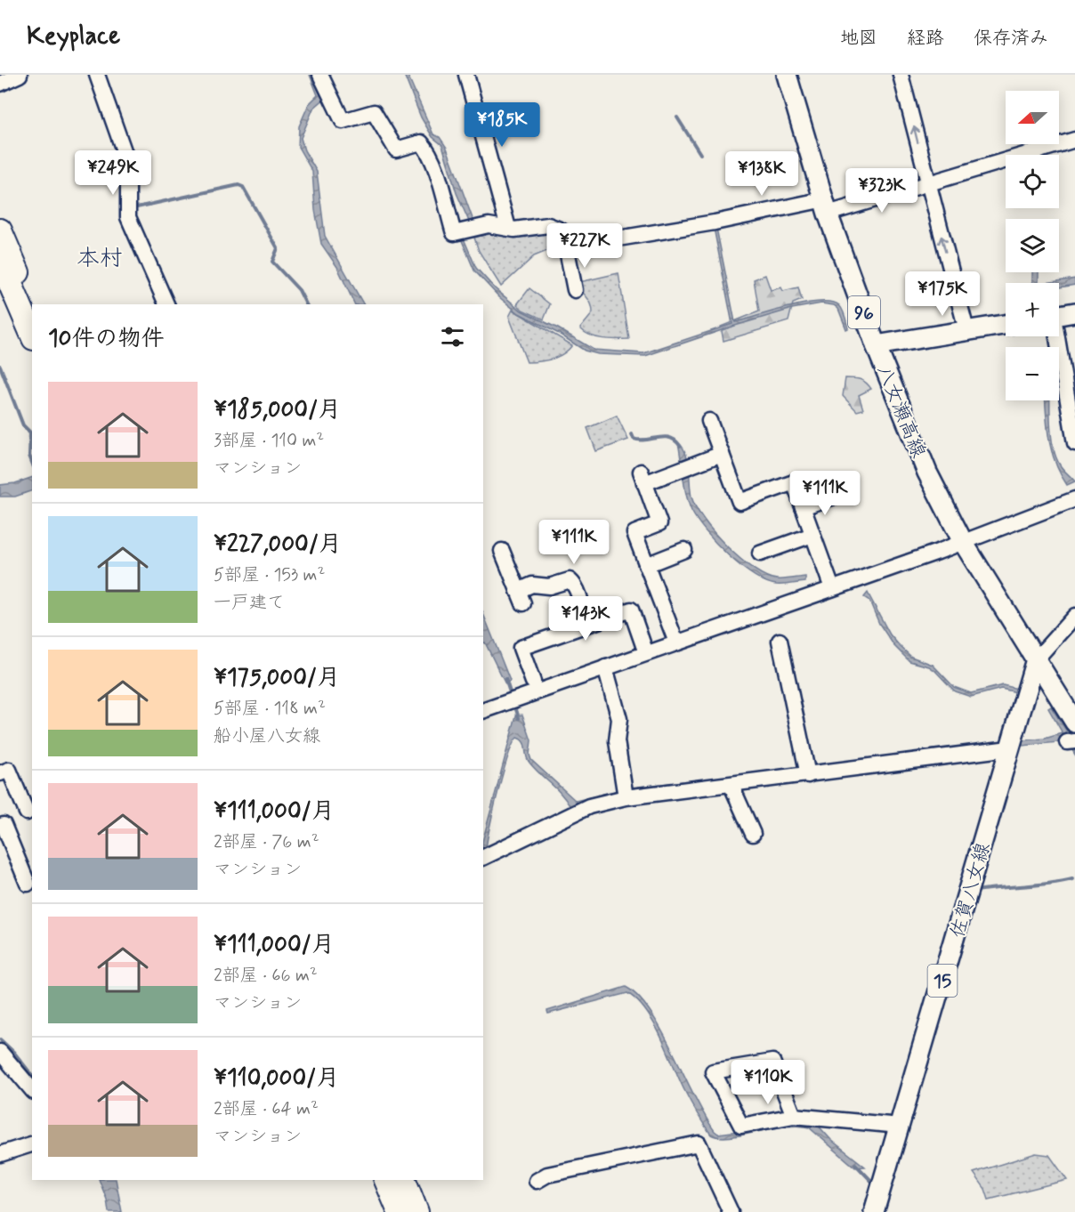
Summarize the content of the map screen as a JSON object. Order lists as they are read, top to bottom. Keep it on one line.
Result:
{"streets":{"main road":["96","八女瀬高線","佐賀八女線","15"]},"crossings":[["八女瀬高線","佐賀八女線"]],"districts":["本村"],"north":"left","page":{"header":"Keyplace","nav":["地図","経路","保存済み"],"map_buttons":["+","−"],"price":["¥185K","¥249K","¥138K","¥323K","¥227K","¥175K","¥111K","¥111K","¥143K","¥110K"],"heading":"10件の物件","list":[{"name":"¥185,000/月","note":"3部屋 · 110 m² · マンション"},{"name":"¥227,000/月","note":"5部屋 · 153 m² · 一戸建て"},{"name":"¥175,000/月","note":"5部屋 · 118 m² · 船小屋八女線"},{"name":"¥111,000/月","note":"2部屋 · 76 m² · マンション"},{"name":"¥111,000/月","note":"2部屋 · 66 m² · マンション"},{"name":"¥110,000/月","note":"2部屋 · 64 m² · マンション"}]}}
